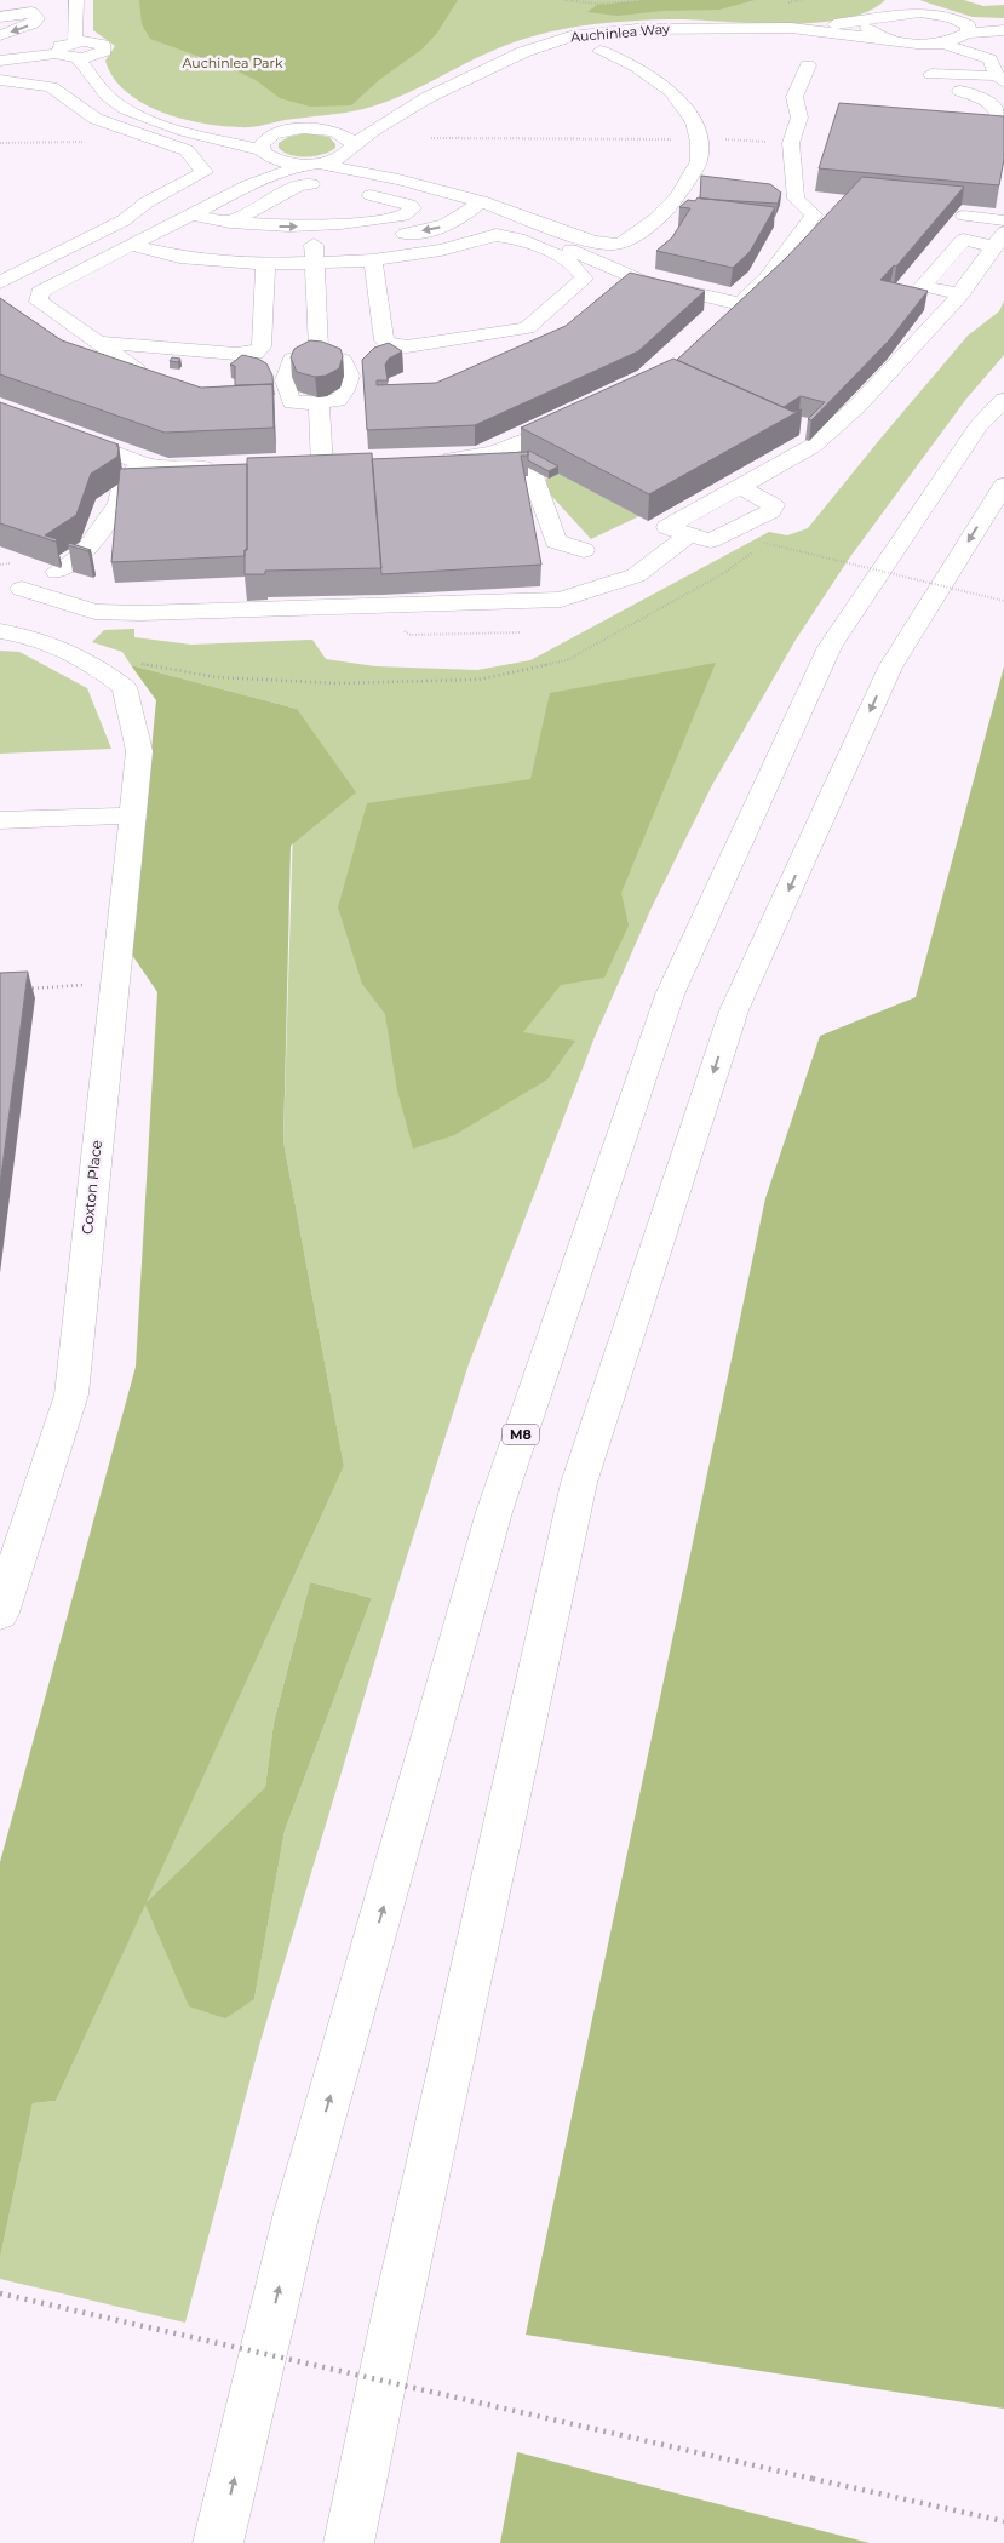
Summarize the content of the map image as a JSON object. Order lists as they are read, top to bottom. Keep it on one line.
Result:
{"streets":{"main road":["Auchinlea Way","Coxton Place","M8"]},"parks":["Auchinlea Park"]}
